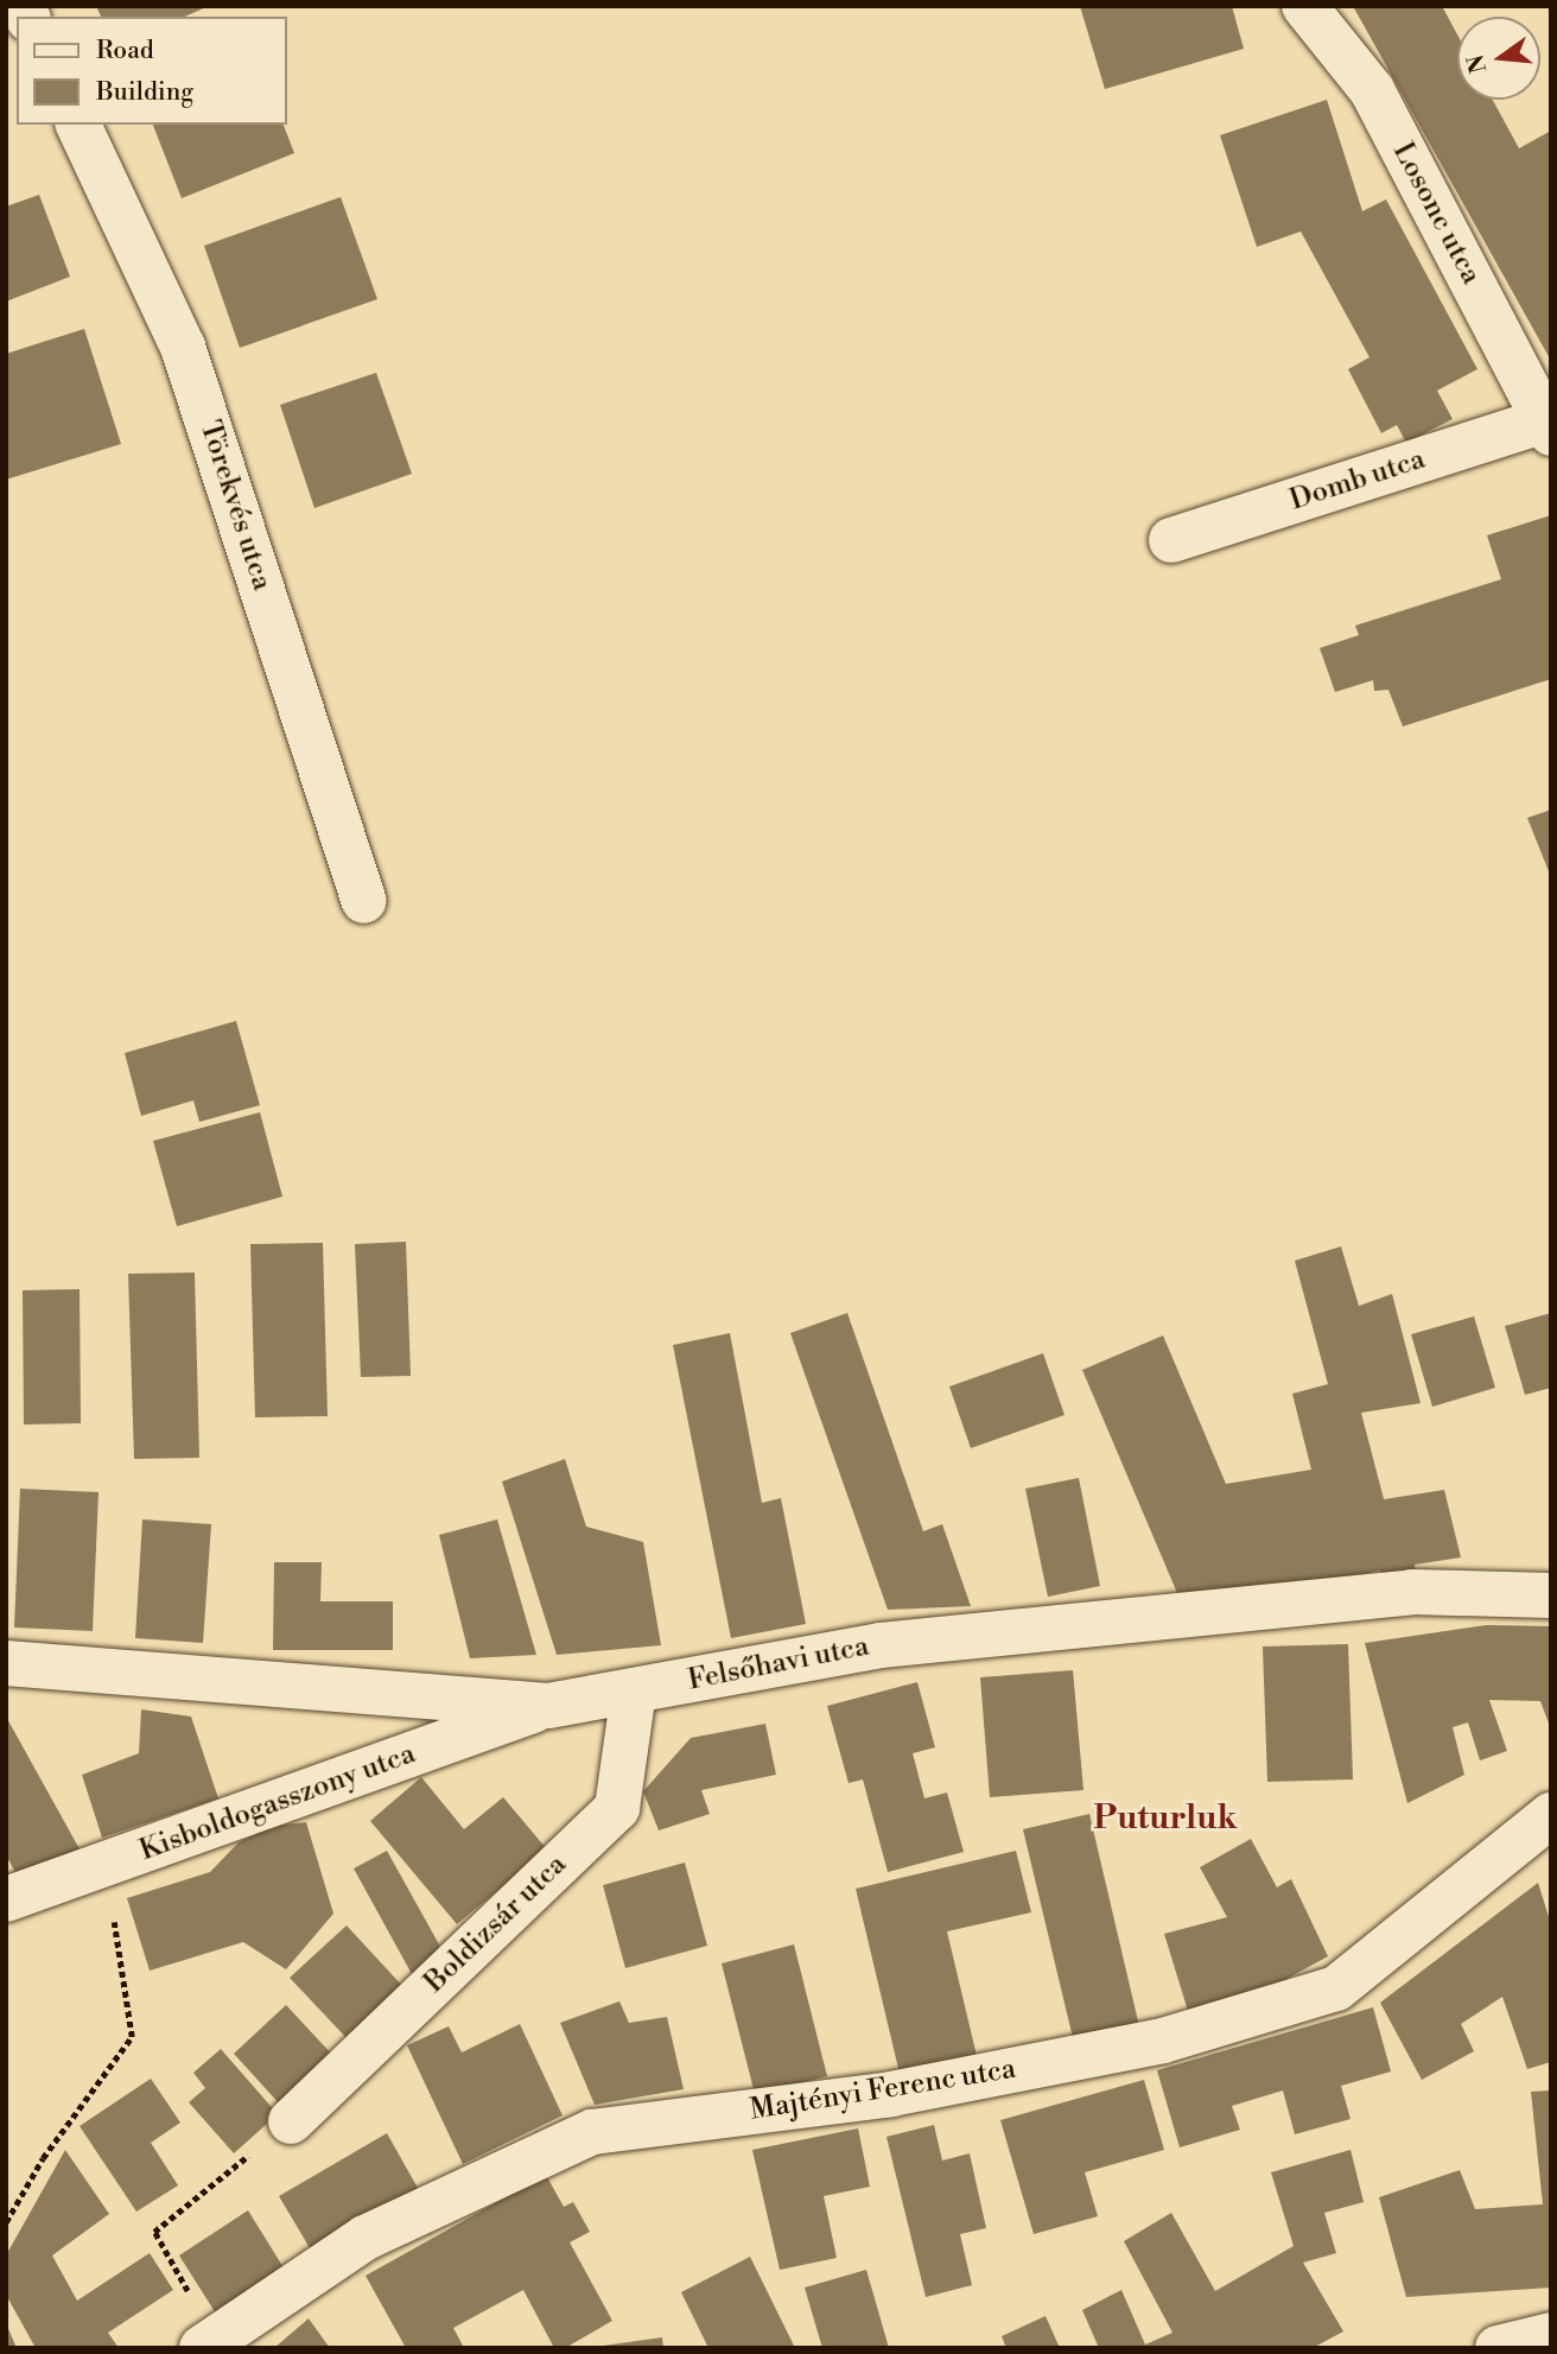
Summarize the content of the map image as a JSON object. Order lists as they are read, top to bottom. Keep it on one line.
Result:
{"streets":{"street":["Losonc utca","Domb utca","Törekvés utca","Felsőhavi utca","Kisboldogasszony utca","Boldizsár utca","Majtényi Ferenc utca"]},"crossings":[["Losonc utca","Domb utca"],["Felsőhavi utca","Kisboldogasszony utca"],["Felsőhavi utca","Boldizsár utca"]],"districts":["Puturluk"],"legend":["Road","Building"],"north":"left"}
